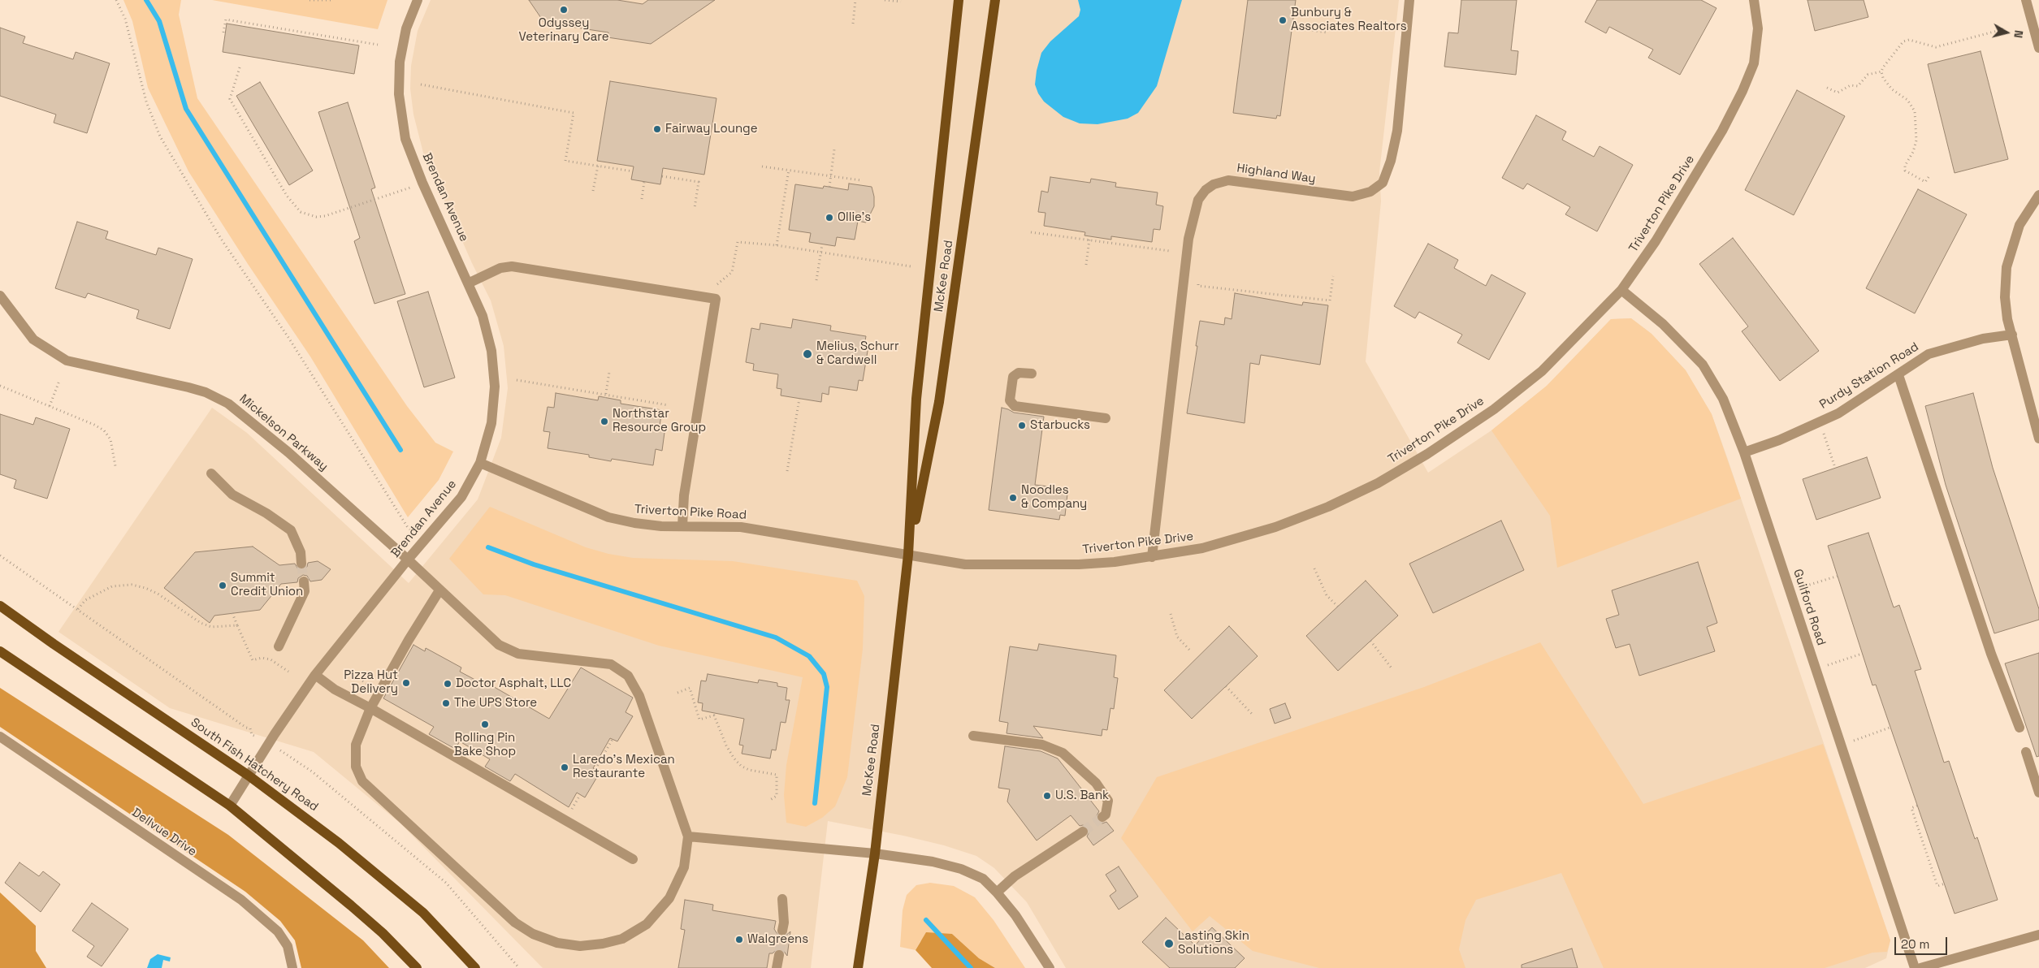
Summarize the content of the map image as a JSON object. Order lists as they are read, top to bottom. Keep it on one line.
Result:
{"streets":{"main road":["McKee Road","South Fish Hatchery Road"],"street":["Highland Way","Brendan Avenue","Triverton Pike Drive","Purdy Station Road","Mickelson Parkway","Triverton Pike Road","Guilford Road","Dellvue Drive"]},"crossings":[["Highland Way","Triverton Pike Drive"],["Brendan Avenue","Mickelson Parkway"],["Brendan Avenue","Triverton Pike Road"],["Brendan Avenue","South Fish Hatchery Road"],["Triverton Pike Drive","McKee Road"],["Triverton Pike Drive","Triverton Pike Road"],["Triverton Pike Drive","Guilford Road"],["McKee Road","Triverton Pike Road"],["Purdy Station Road","Guilford Road"]],"places":["Odyssey Veterinary Care","Bunbury & Associates Realtors","Fairway Lounge","Ollie's","Melius, Schurr & Cardwell","Northstar Resource Group","Starbucks","Noodles & Company","Summit Credit Union","Pizza Hut Delivery","Doctor Asphalt, LLC","The UPS Store","Rolling Pin Bake Shop","Laredo's Mexican Restaurante","U.S. Bank","Walgreens","Lasting Skin Solutions"],"scale_bar":"20 m","north":"right"}
